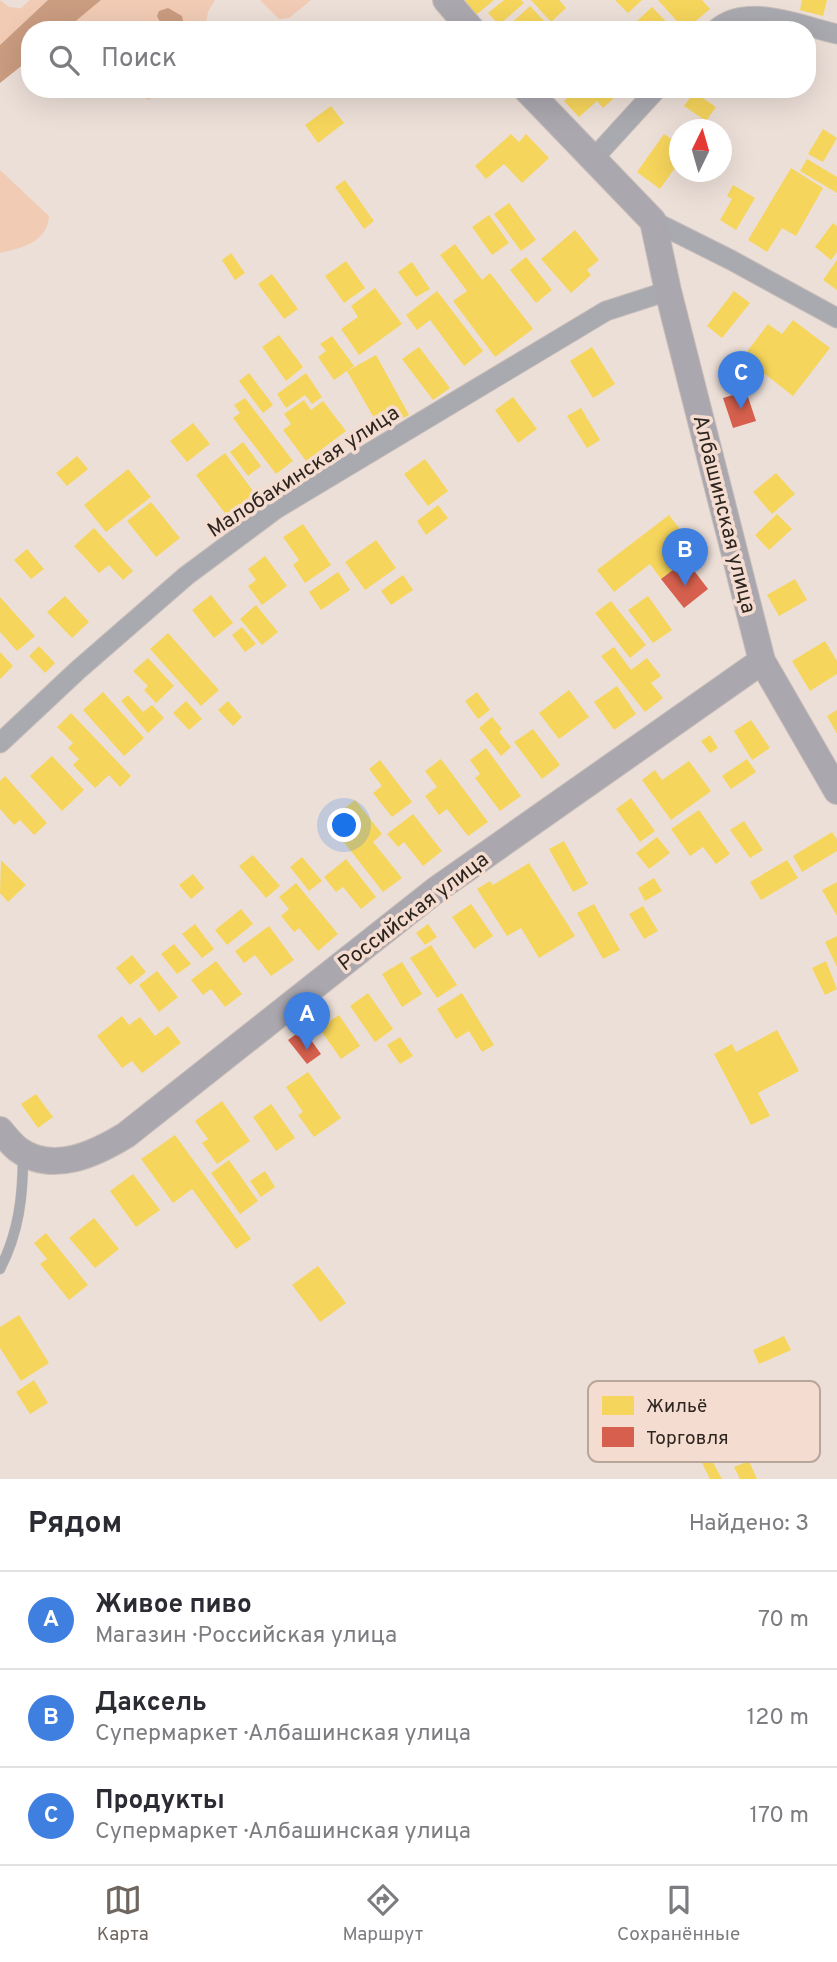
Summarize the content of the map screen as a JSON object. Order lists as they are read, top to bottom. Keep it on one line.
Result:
{"streets":{"street":["Малобакинская улица","Албашинская улица","Российская улица"]},"crossings":[["Малобакинская улица","Албашинская улица"],["Албашинская улица","Российская улица"]],"legend":["Жильё","Торговля"],"north":"top","page":{"search":"Поиск","pins":["C","B","A"],"heading":["Рядом","Найдено: 3"],"list":[{"mark":"A","name":"Живое пиво","note":"Магазин · Российская улица","value":"70 m"},{"mark":"B","name":"Даксель","note":"Супермаркет · Албашинская улица","value":"120 m"},{"mark":"C","name":"Продукты","note":"Супермаркет · Албашинская улица","value":"170 m"}],"nav":["Карта","Маршрут","Сохранённые"]}}
